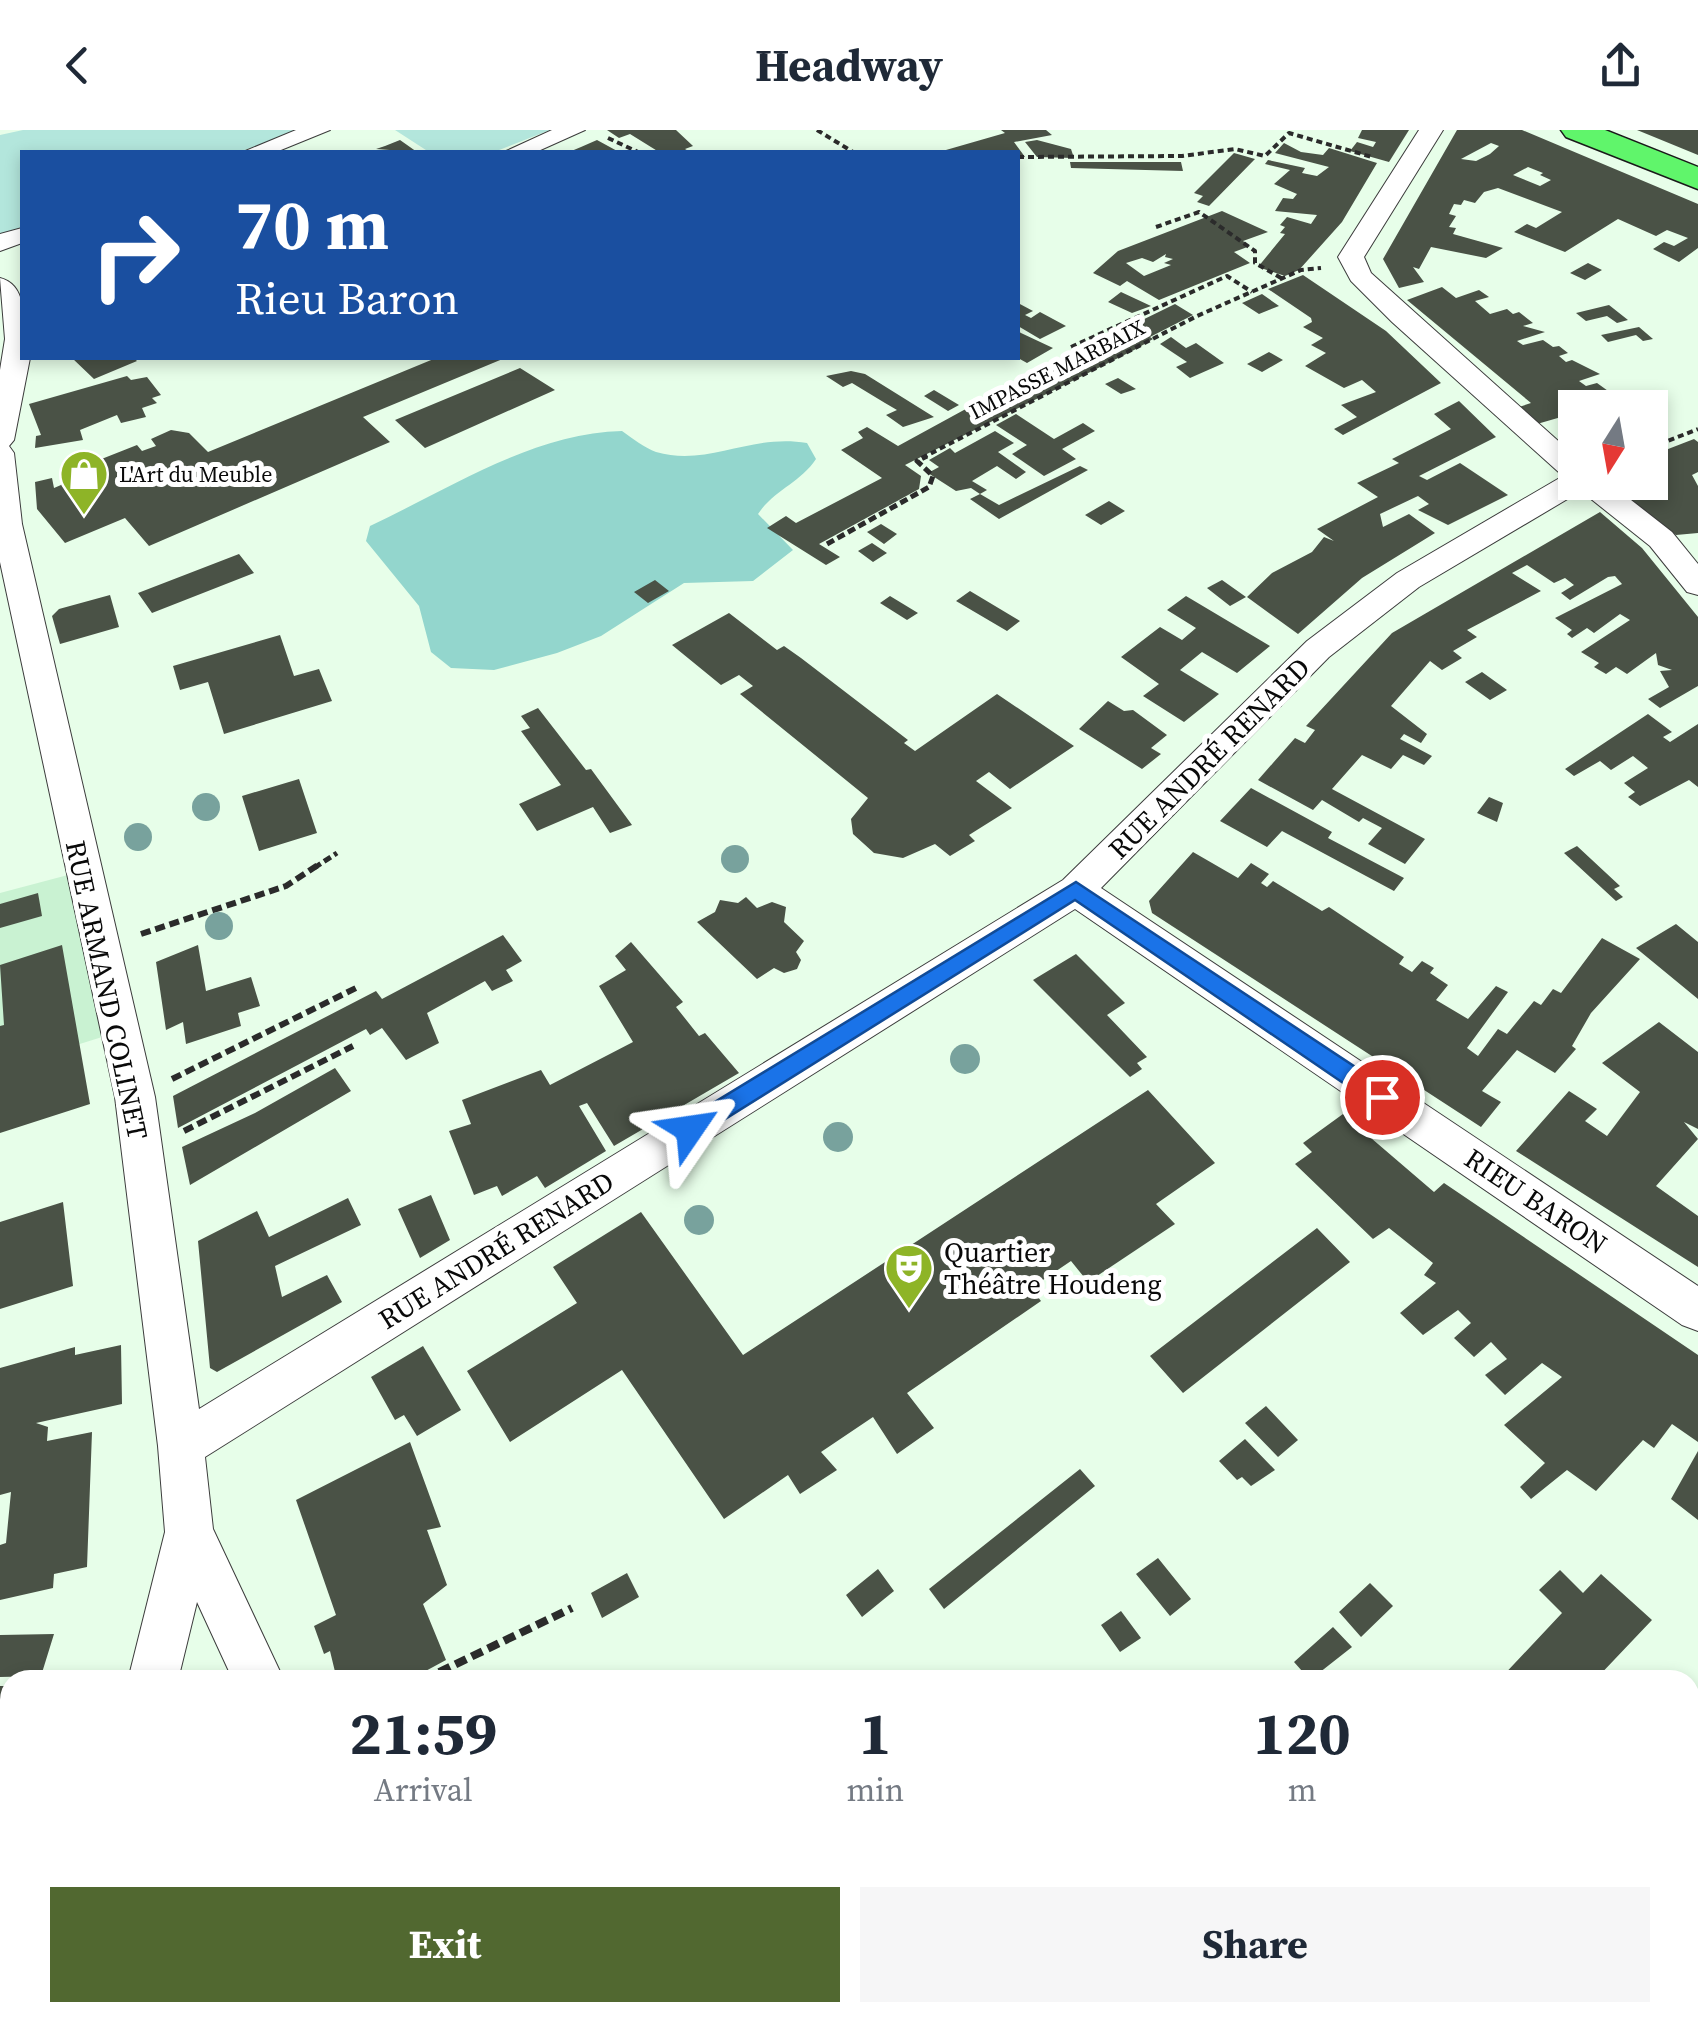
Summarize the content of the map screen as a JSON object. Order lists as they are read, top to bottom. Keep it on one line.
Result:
{"streets":{"street":["RUE ANDRÉ RENARD","RUE ARMAND COLINET","RIEU BARON"],"path":["IMPASSE MARBAIX"]},"crossings":[["RUE ANDRÉ RENARD","RUE ARMAND COLINET"],["RUE ANDRÉ RENARD","RIEU BARON"]],"places":{"shop":["L'Art du Meuble"],"theatre":["Quartier Théâtre Houdeng"]},"north":"bottom","page":{"header":"Headway","turn":["70 m","Rieu Baron"],"eta":["21:59","Arrival","1","min","120","m"],"buttons":["Exit","Share"]}}
